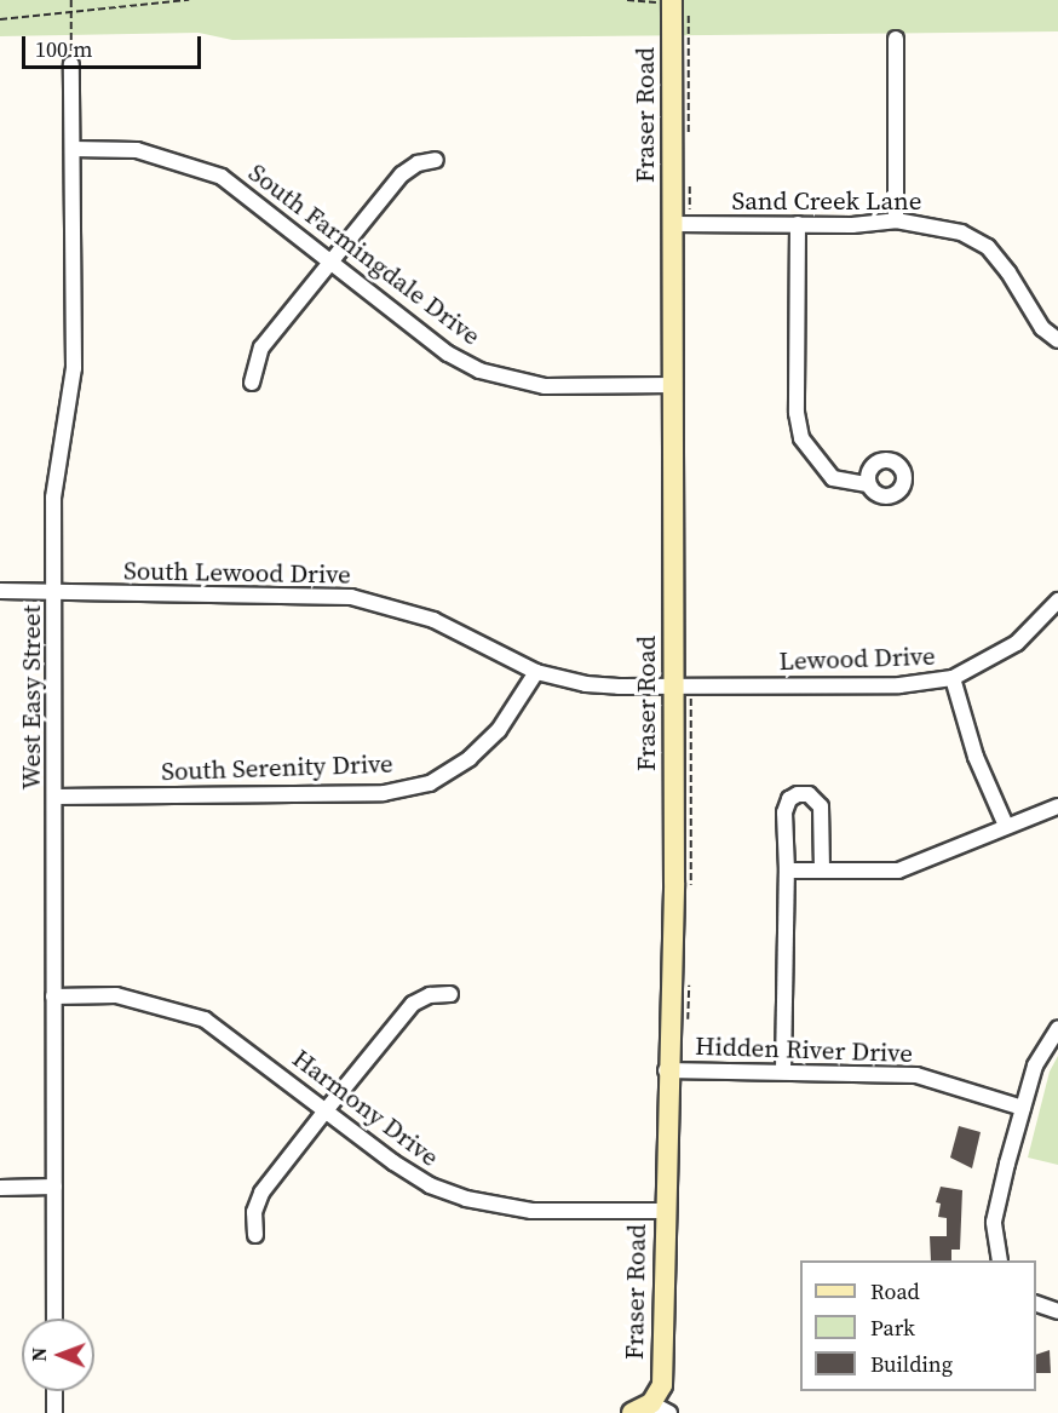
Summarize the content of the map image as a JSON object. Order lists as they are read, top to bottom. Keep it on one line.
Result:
{"streets":{"street":["Fraser Road","Sand Creek Lane","South Farmingdale Drive","South Lewood Drive","Lewood Drive","West Easy Street","South Serenity Drive","Hidden River Drive","Harmony Drive"]},"crossings":[["Fraser Road","Sand Creek Lane"],["Fraser Road","South Farmingdale Drive"],["Fraser Road","South Lewood Drive"],["Fraser Road","Lewood Drive"],["Fraser Road","Hidden River Drive"],["Fraser Road","Harmony Drive"],["South Farmingdale Drive","West Easy Street"],["South Lewood Drive","Lewood Drive"],["South Lewood Drive","West Easy Street"],["South Lewood Drive","South Serenity Drive"],["West Easy Street","South Serenity Drive"],["West Easy Street","Harmony Drive"]],"legend":["Road","Park","Building"],"scale_bar":"100 m","north":"left"}
